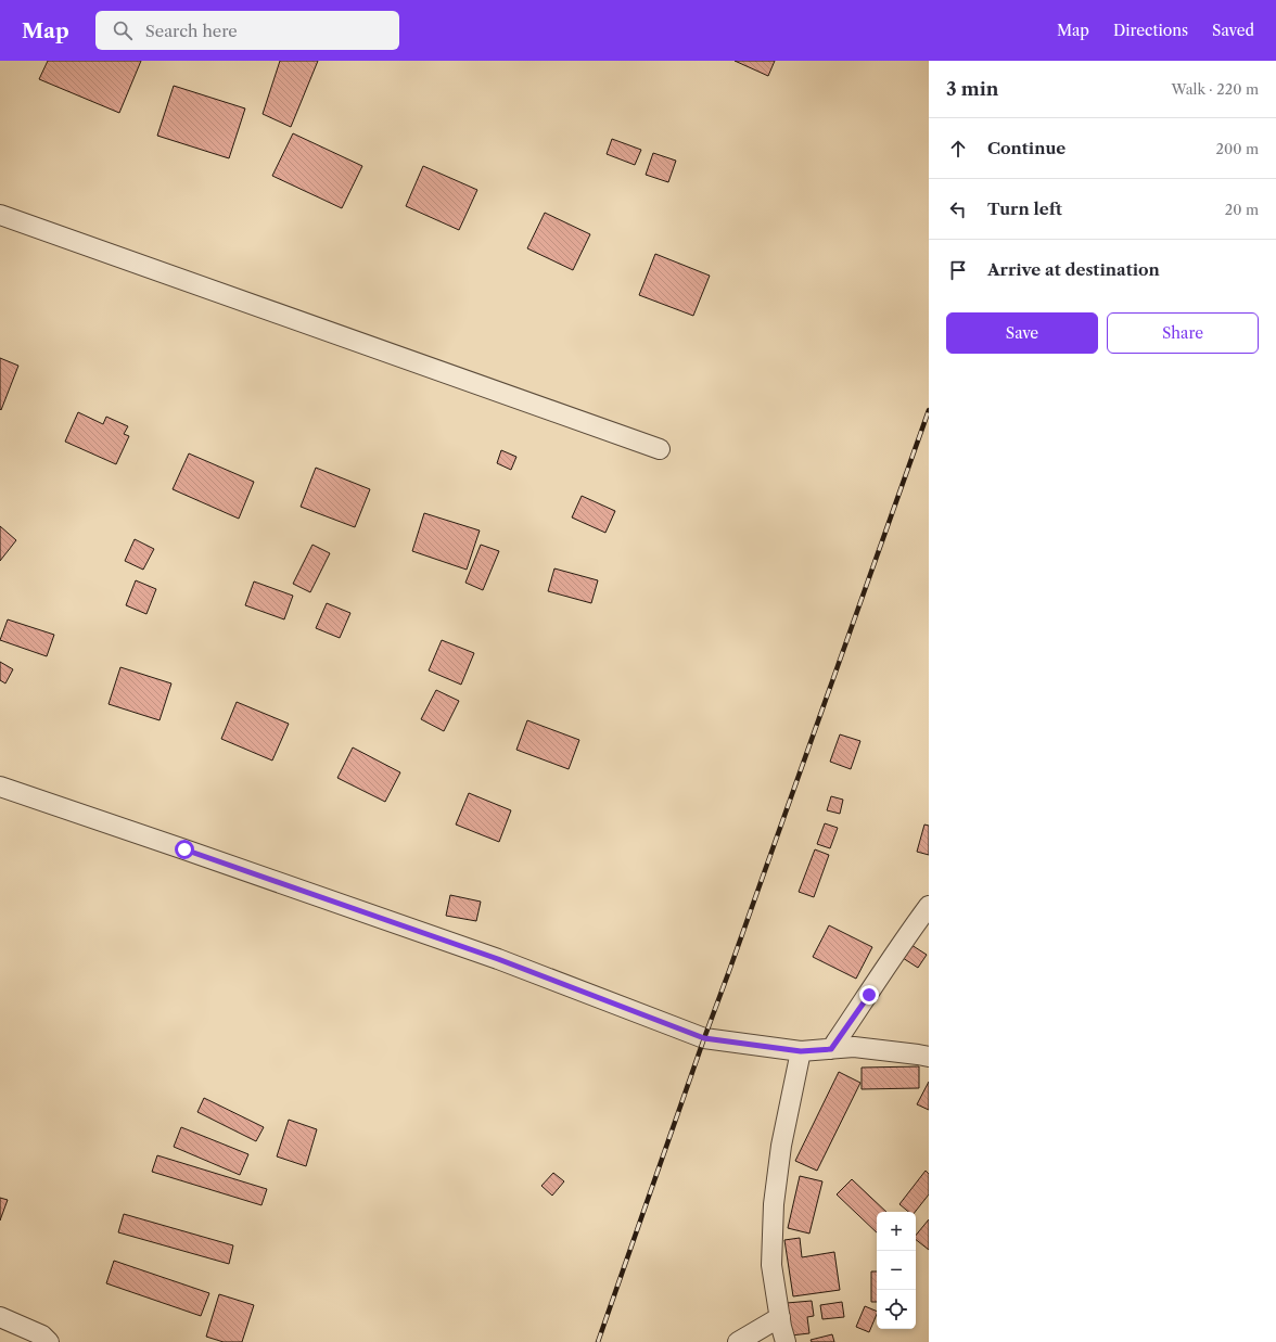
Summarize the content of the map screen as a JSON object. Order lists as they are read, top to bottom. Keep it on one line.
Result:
{"page":{"header":"Map","search":"Search here","nav":["Map","Directions","Saved"],"heading":["3 min","Walk · 220 m"],"list":[["Continue","200 m"],["Turn left","20 m"],"Arrive at destination"],"buttons":["Save","Share"],"map_buttons":["+","−"]}}
